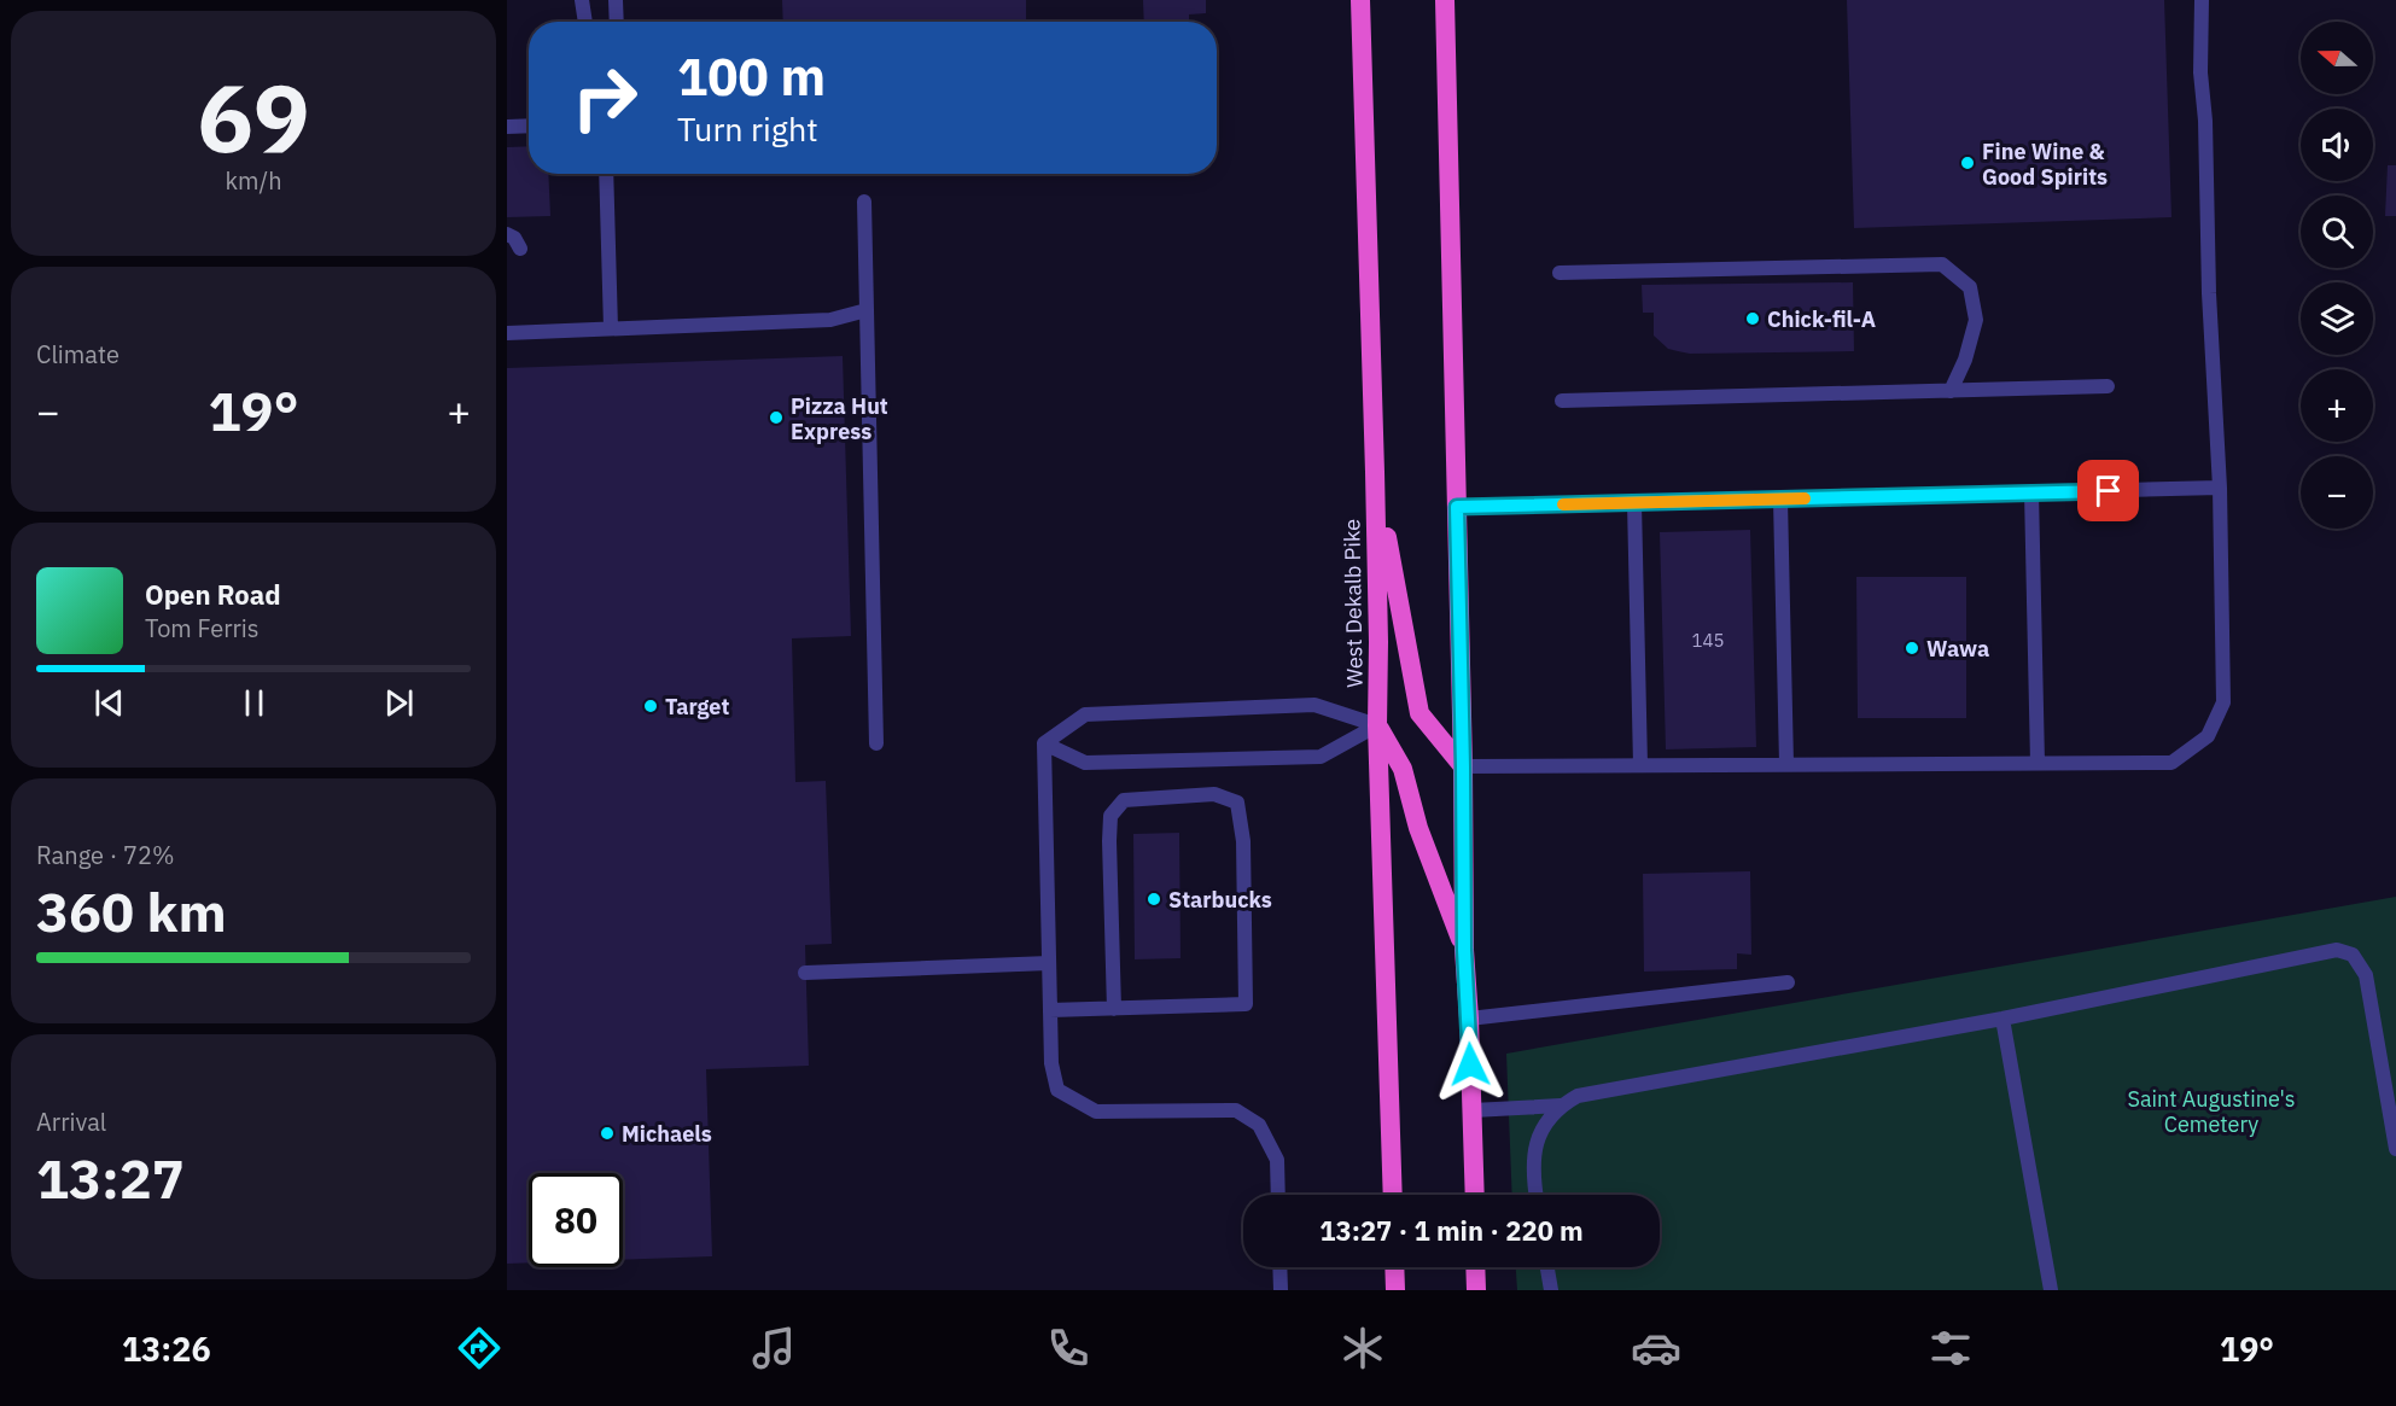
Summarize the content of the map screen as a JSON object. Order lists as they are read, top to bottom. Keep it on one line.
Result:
{"streets":{"highway":["West Dekalb Pike"]},"parks":["Saint Augustine's Cemetery"],"places":["Fine Wine & Good Spirits","Chick-fil-A","Pizza Hut Express","Wawa","Target","Starbucks","Michaels"],"house_numbers":["145"],"north":"left","page":{"tile":[["69","km/h"],"Climate",["Range · 72%","360 km"],["Arrival","13:27"]],"map_buttons":["+","−"],"turn":["100 m","Turn right"],"heat":["−","19°","+"],"song":["Open Road","Tom Ferris"],"limit":"80","trip":"13:27 · 1 min · 220 m","tabs":["13:26","19°"]}}
